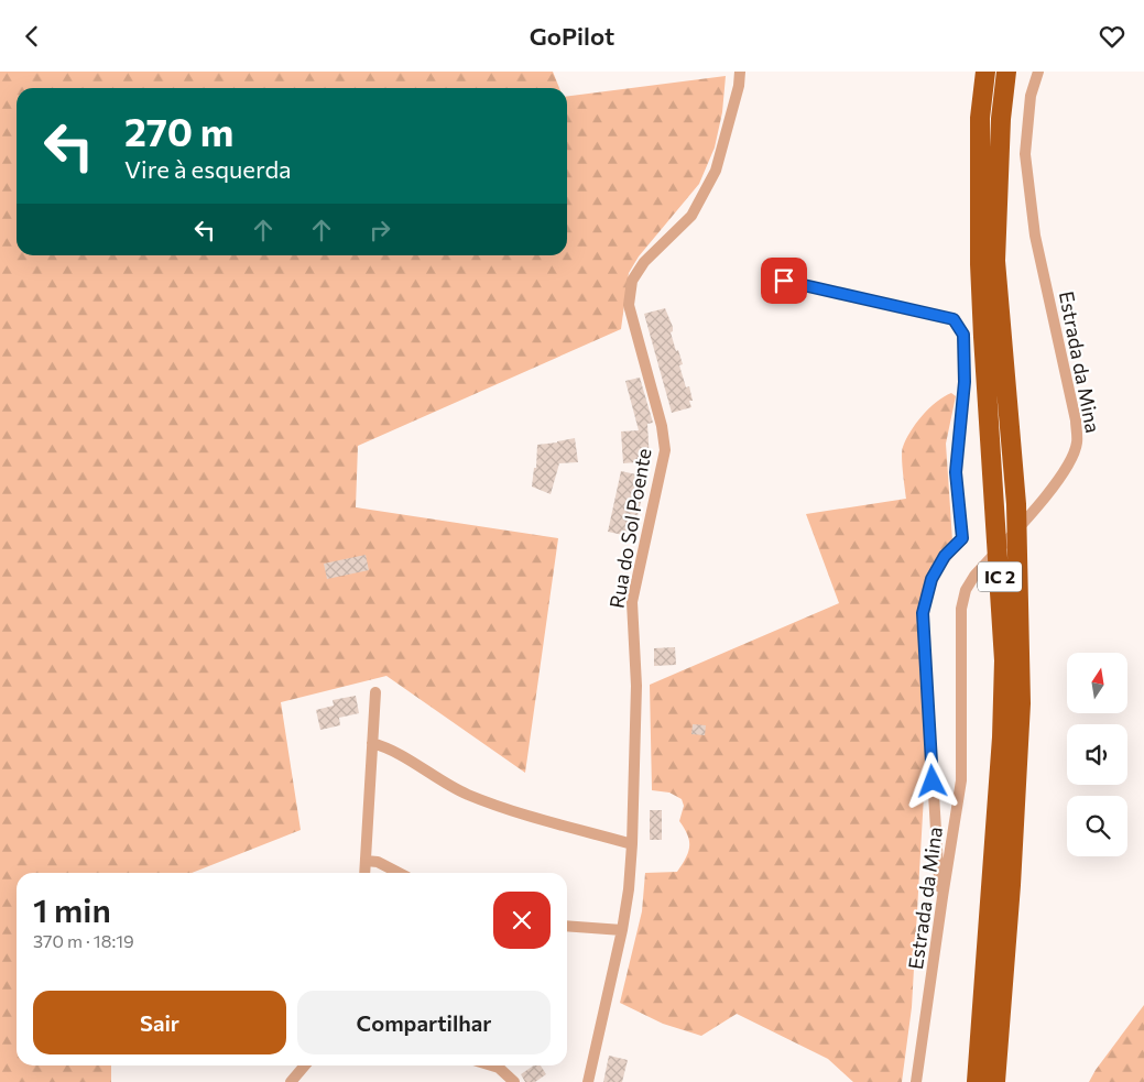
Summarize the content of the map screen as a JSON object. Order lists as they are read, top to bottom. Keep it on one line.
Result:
{"streets":{"highway":["IC 2"],"street":["Estrada da Mina","Rua do Sol Poente"]},"north":"top","page":{"header":"GoPilot","turn":["270 m","Vire à esquerda"],"heading":["1 min","370 m · 18:19"],"buttons":["Sair","Compartilhar"]}}
